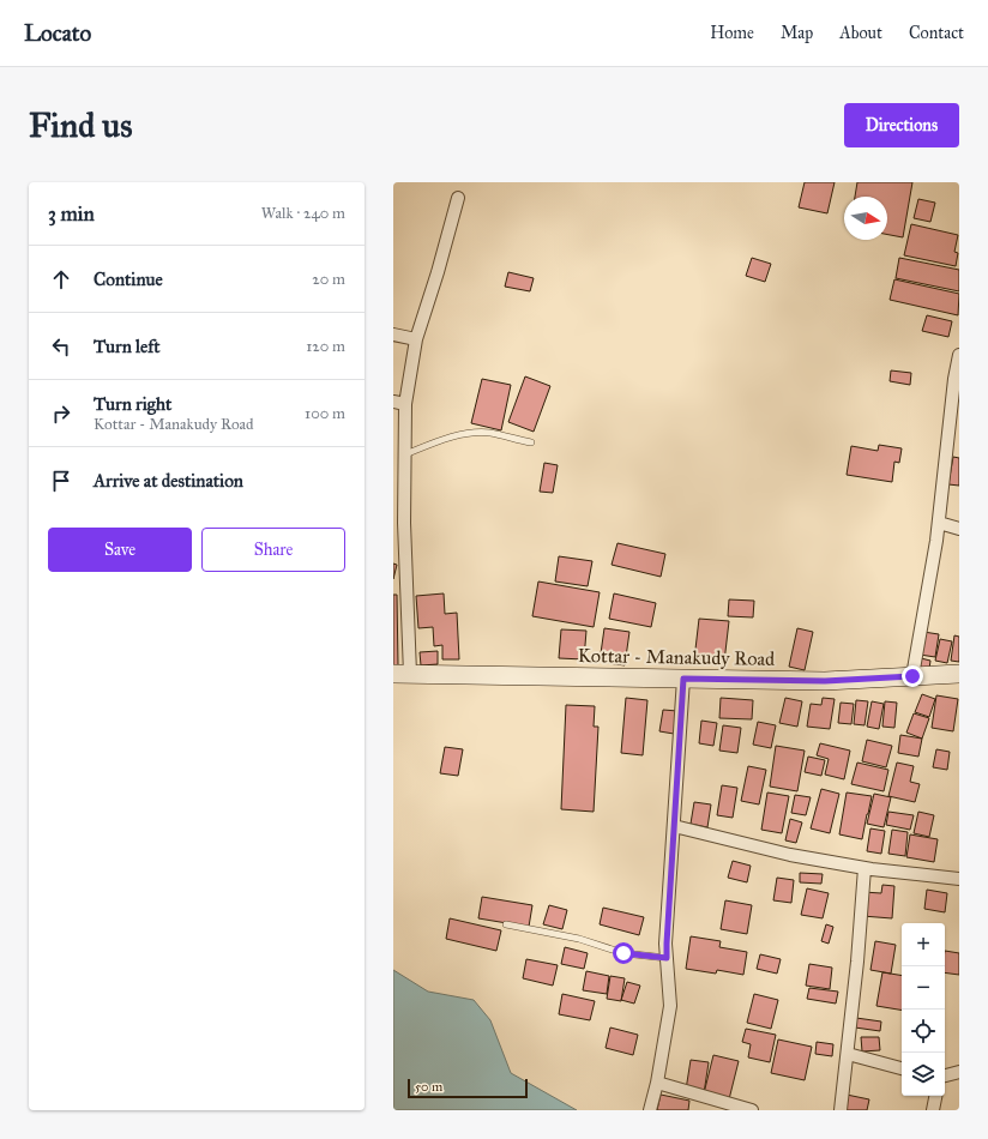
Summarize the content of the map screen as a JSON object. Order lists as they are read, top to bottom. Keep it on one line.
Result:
{"streets":{"main road":["Kottar - Manakudy Road"]},"scale_bar":"50 m","north":"right","page":{"header":"Locato","nav":["Home","Map","About","Contact"],"buttons":["Directions",["Save","Share"]],"title":"Find us","heading":["3 min","Walk · 240 m"],"list":[["Continue","20 m"],["Turn left","120 m"],["Turn right","Kottar - Manakudy Road","100 m"],"Arrive at destination"],"map_buttons":["+","−"],"scale":"50 m"}}
